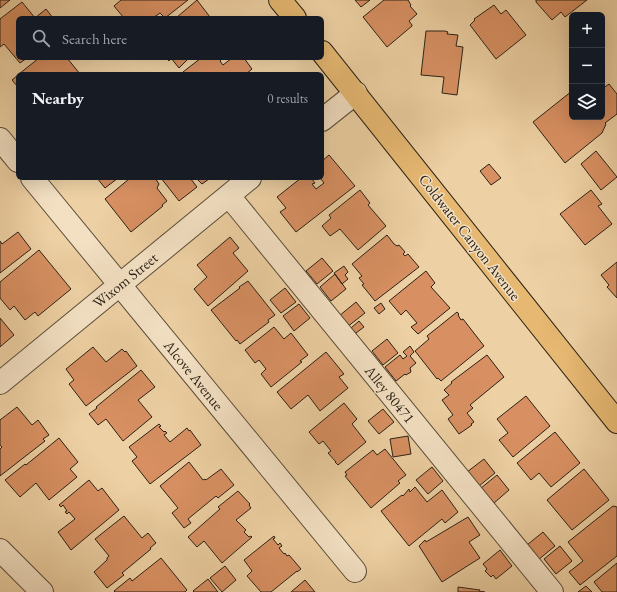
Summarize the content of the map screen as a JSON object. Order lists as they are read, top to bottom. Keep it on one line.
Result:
{"streets":{"main road":["Coldwater Canyon Avenue"],"street":["Wixom Street","Alcove Avenue","Alley 80471"]},"crossings":[["Wixom Street","Alcove Avenue"],["Wixom Street","Alley 80471"]],"page":{"map_buttons":["+","−"],"search":"Search here","heading":["Nearby","0 results"]}}
